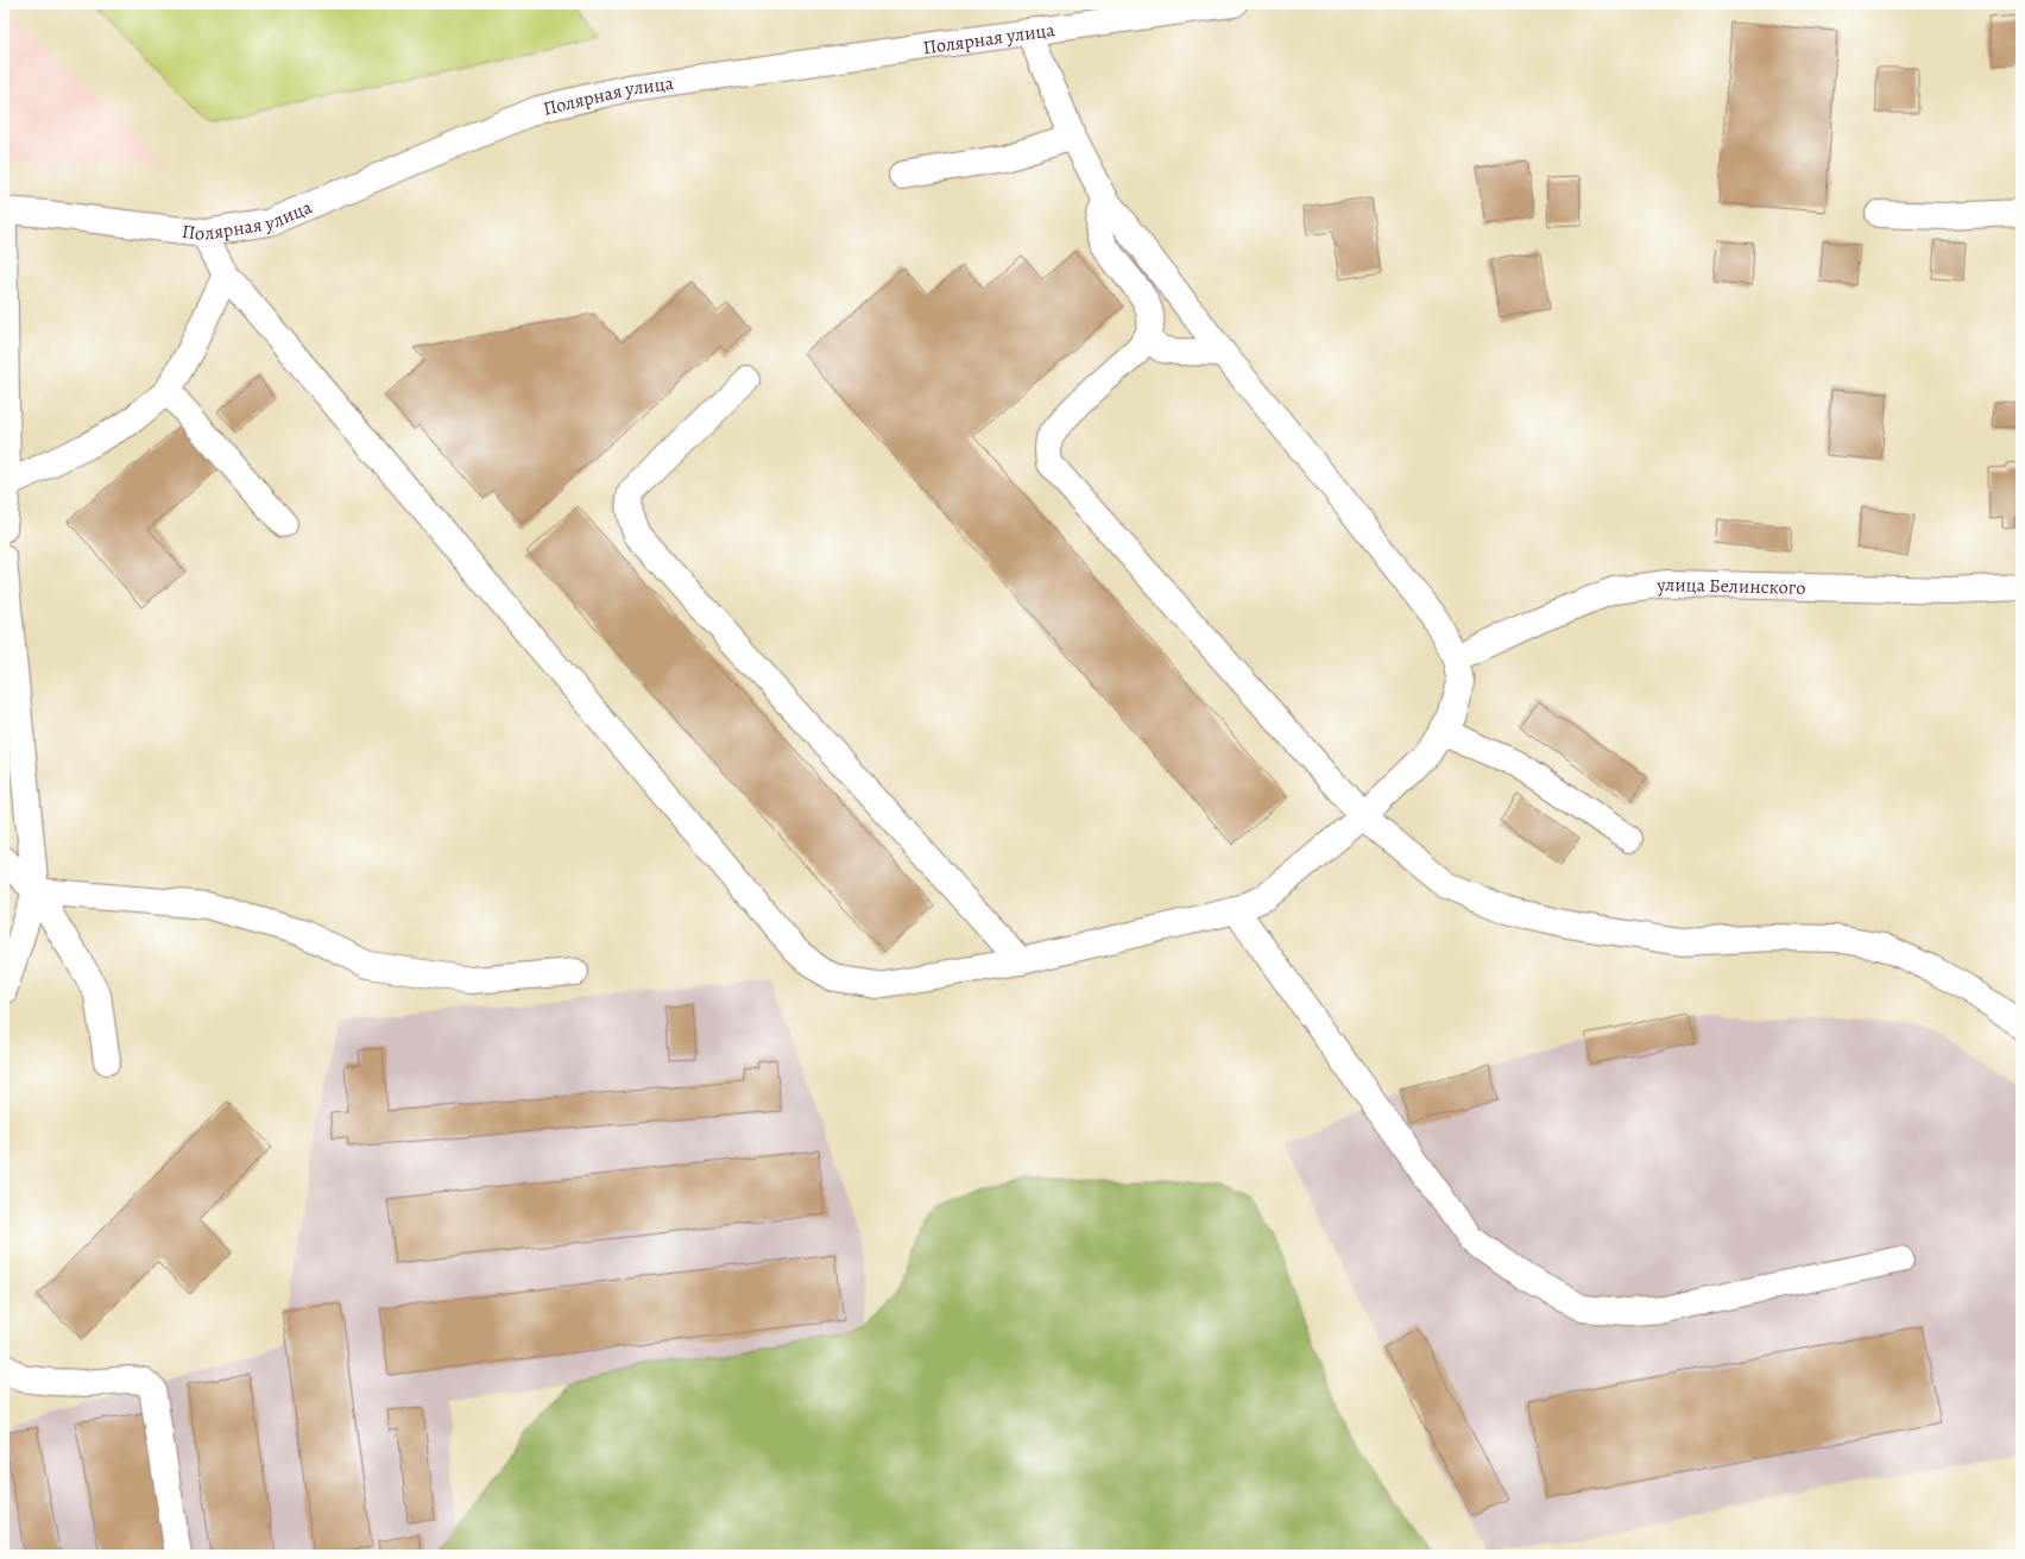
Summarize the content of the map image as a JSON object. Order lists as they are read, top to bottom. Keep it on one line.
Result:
{"streets":{"street":["Полярная улица","улица Белинского"]}}
